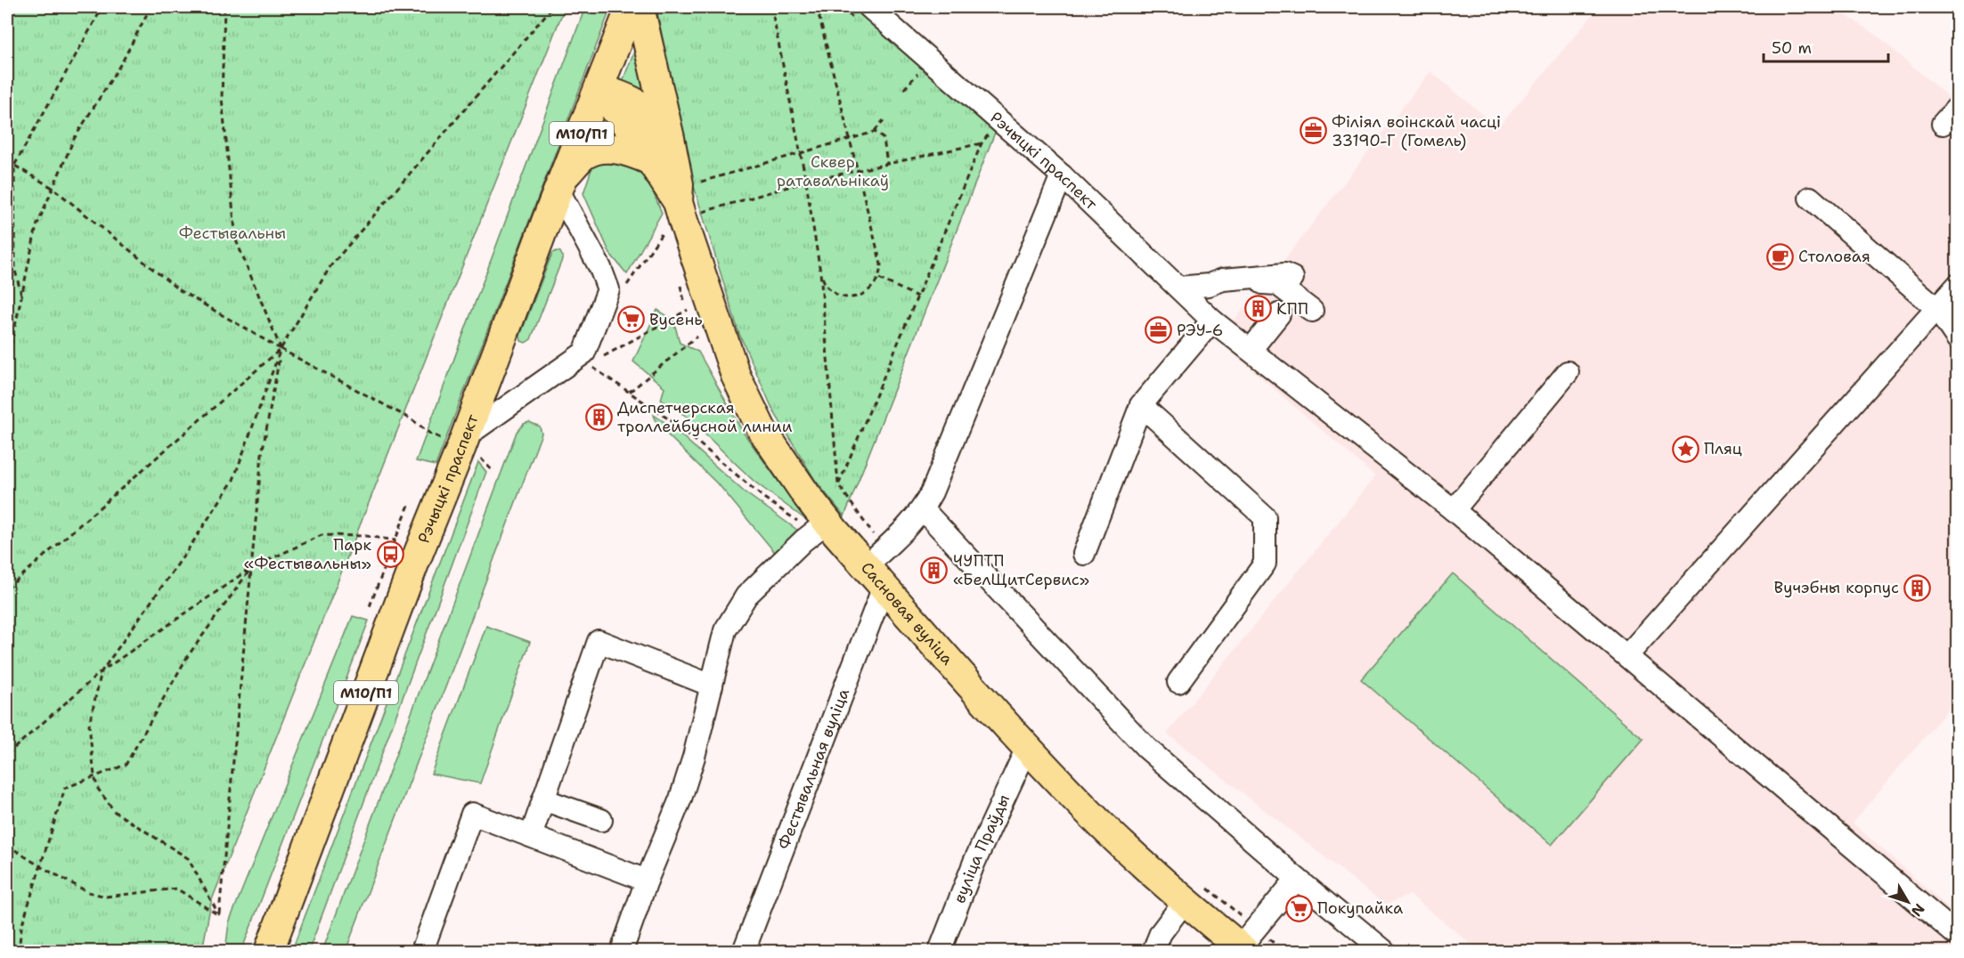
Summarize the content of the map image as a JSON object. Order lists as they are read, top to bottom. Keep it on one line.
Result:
{"streets":{"main road":["М10/П1","Рэчыцкі праспект","Сасновая вуліца"],"street":["Фестывальная вуліца","вуліца Праўды"]},"crossings":[["Рэчыцкі праспект","Сасновая вуліца"],["Сасновая вуліца","Фестывальная вуліца"],["Сасновая вуліца","вуліца Праўды"]],"parks":["Сквер ратавальнікаў","Фестывальны"],"places":{"office":["Філіял воінскай часці 33190-Г (Гомель)","РЭУ-6"],"cafe":["Столовая"],"building":["КПП","Диспетчерская троллейбусной линии","ЧУПТП «БелЩитСервис»","Вучэбны корпус"],"supermarket":["Вусень","Покупайка"],"place":["Пляц"],"bus stop":["Парк «Фестывальны»"]},"scale_bar":"50 m","north":"bottom right"}
